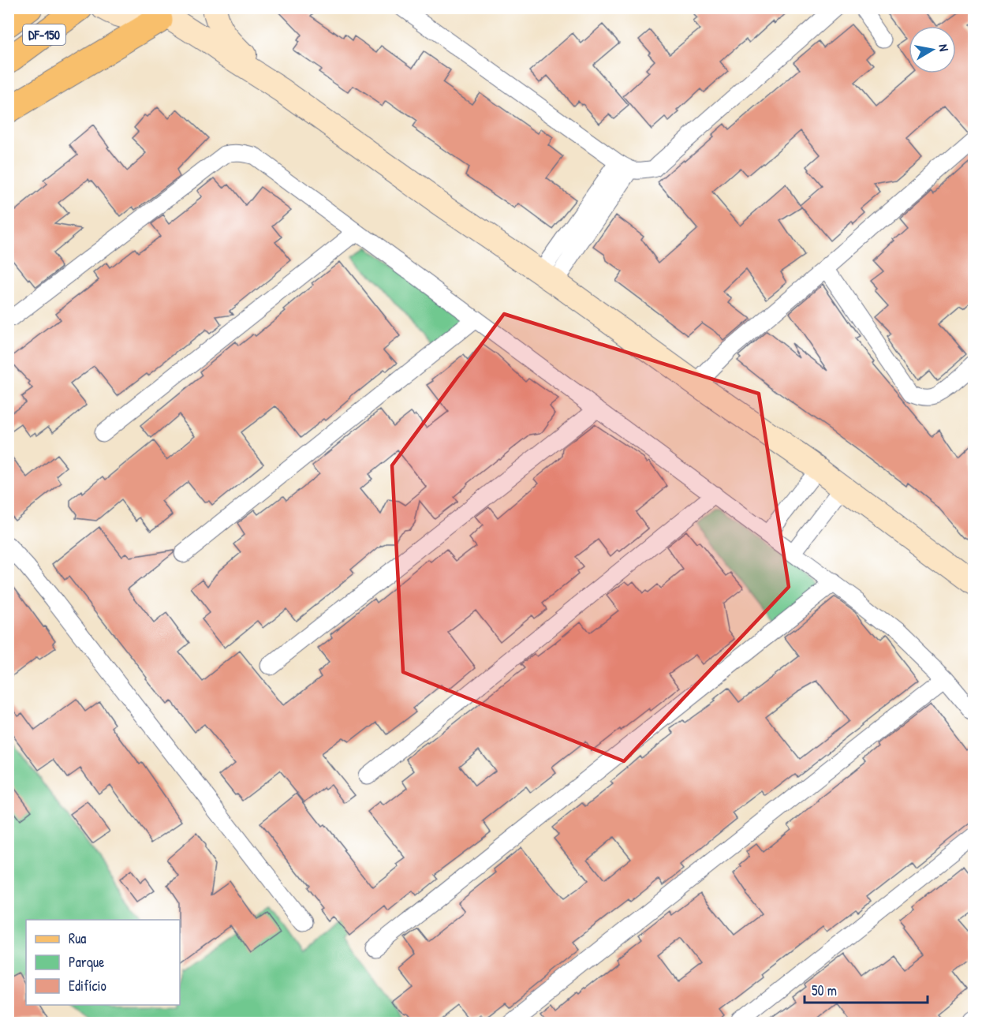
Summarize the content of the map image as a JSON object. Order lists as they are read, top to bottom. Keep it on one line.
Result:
{"streets":{"main road":["DF-150"]},"legend":["Rua","Parque","Edifício"],"scale_bar":"50 m","north":"right"}
